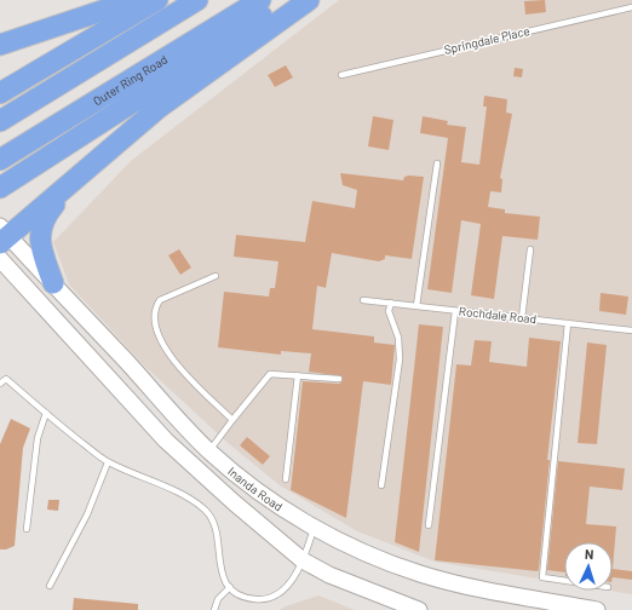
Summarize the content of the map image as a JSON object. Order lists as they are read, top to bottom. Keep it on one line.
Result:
{"streets":{"highway":["Outer Ring Road"],"main road":["Inanda Road"],"lane":["Springdale Place","Rochdale Road"]},"north":"top"}
